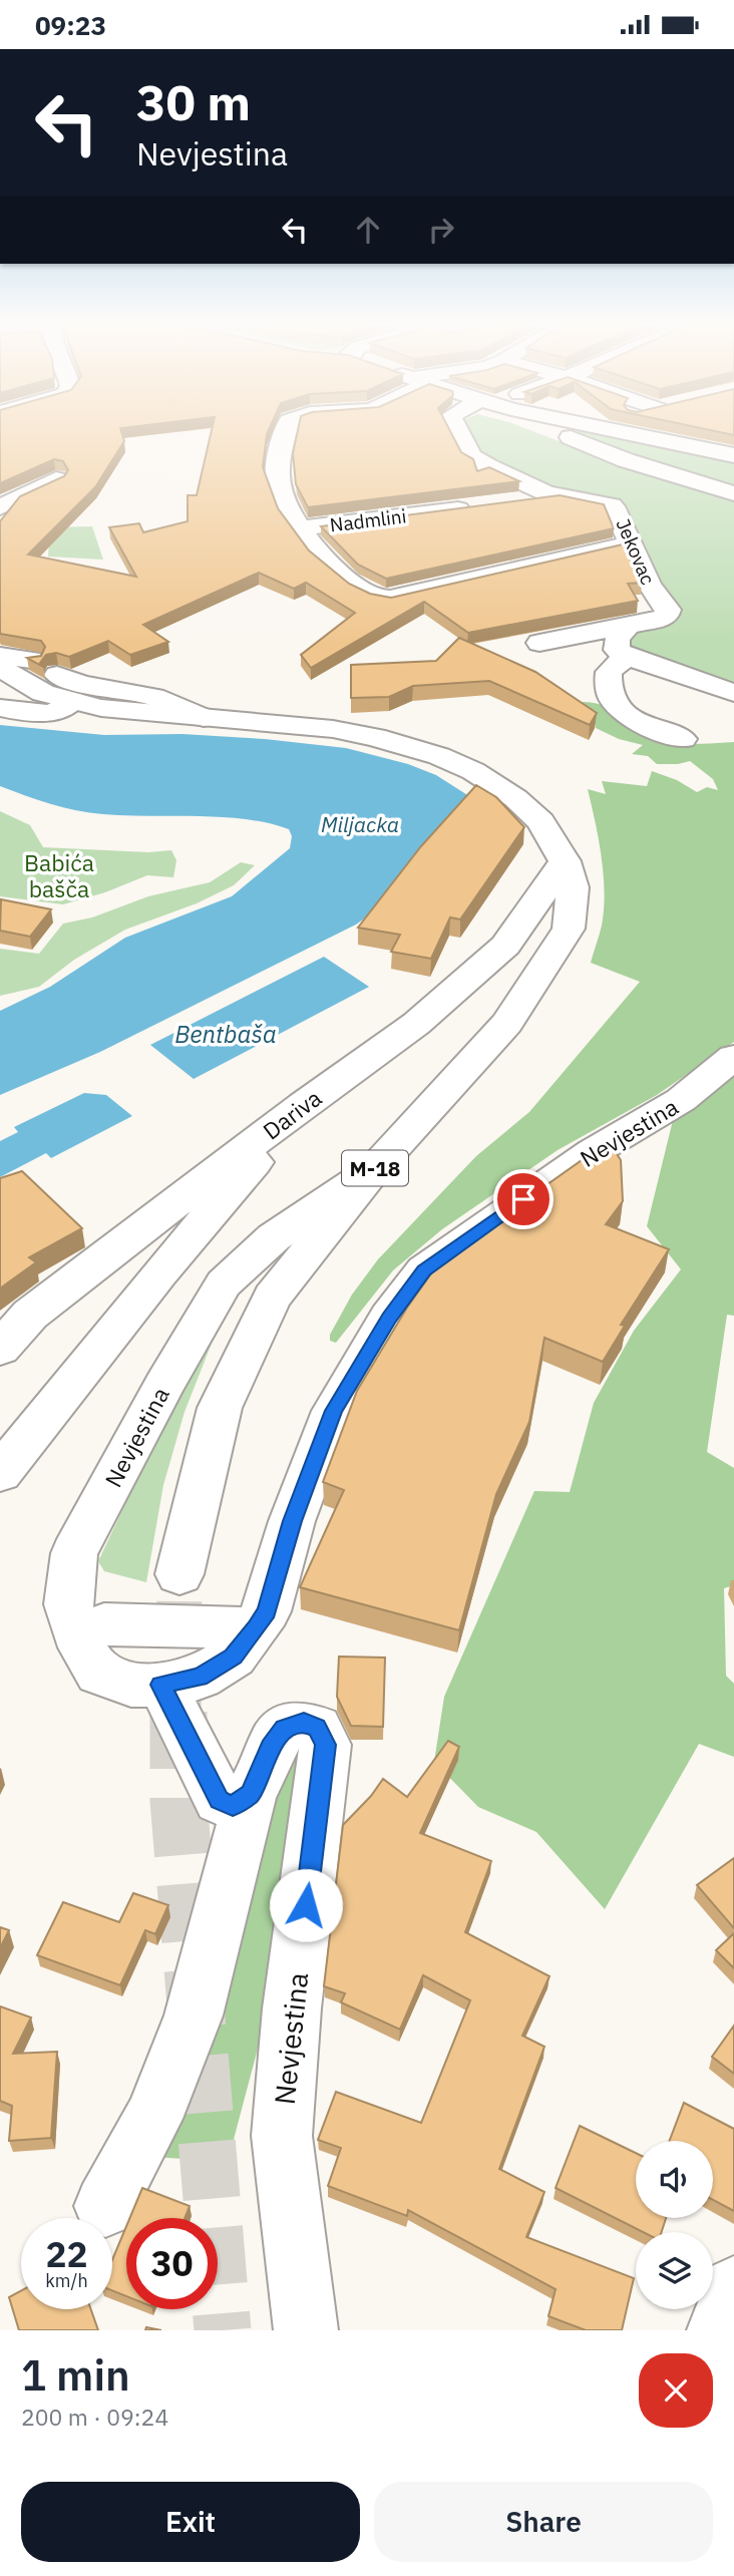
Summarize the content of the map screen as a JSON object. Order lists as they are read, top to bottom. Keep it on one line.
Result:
{"streets":{"street":["Nadmlini","Jekovac","Dariva","Nevjestina","M-18"]},"crossings":[["Dariva","M-18"],["Nevjestina","M-18"]],"water":["Miljacka","Bentbaša"],"parks":["Babića bašča"],"page":{"status":"09:23","turn":["30 m","Nevjestina"],"speed":"22 km/h","limit":"30","heading":["1 min","200 m · 09:24"],"buttons":["Exit","Share"]}}
